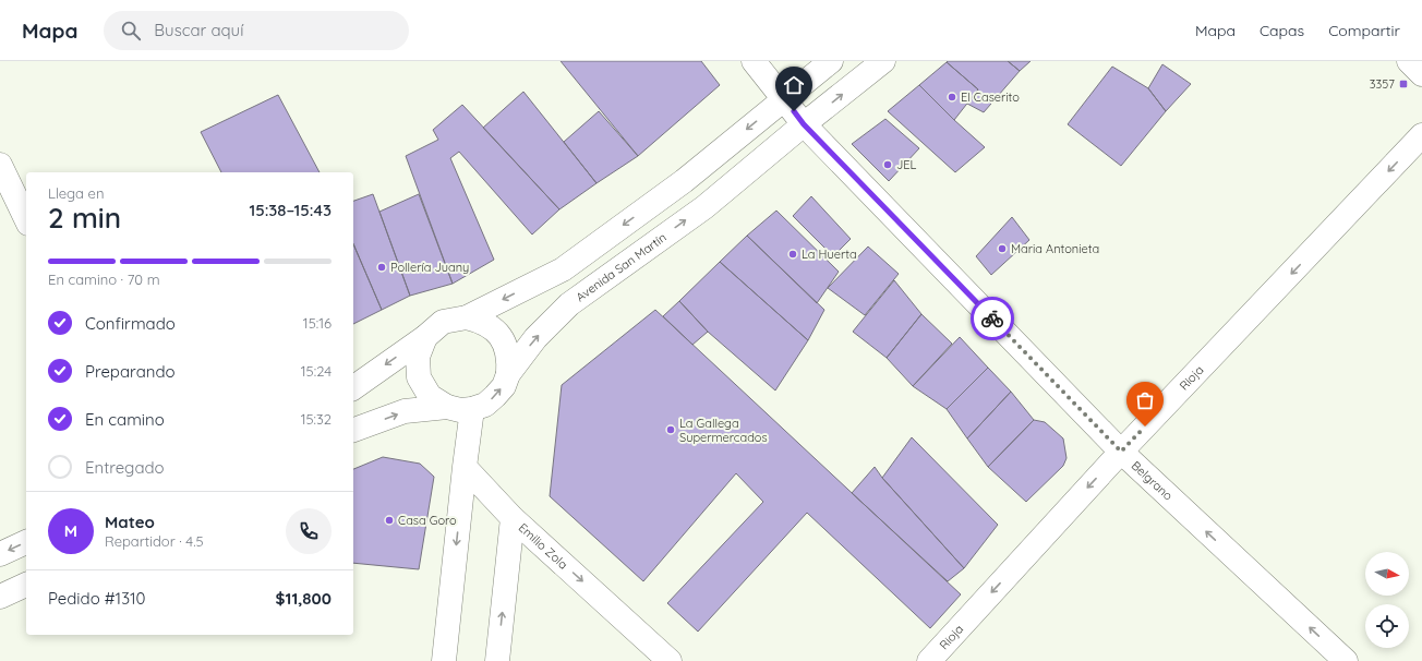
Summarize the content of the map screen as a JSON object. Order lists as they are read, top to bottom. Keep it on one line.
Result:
{"streets":{"street":["Avenida San Martín","Rioja","Belgrano","Emilio Zola"]},"crossings":[["Avenida San Martín","Belgrano"],["Rioja","Belgrano"]],"one_way":["Rioja","Belgrano","Emilio Zola"],"places":{"transit":["3357"],"other":["El Caserito","JEL","Maria Antonieta","La Huerta","Pollería Juany","La Gallega Supermercados","Casa Goro"]},"north":"right","page":{"header":"Mapa","search":"Buscar aquí","nav":["Mapa","Capas","Compartir"],"heading":["2 min","Llega en","15:38–15:43"],"panel":["Mateo","Repartidor · 4.5","Pedido #1310","$11,800"],"bar":"En camino · 70 m","list":[["Confirmado","15:16"],["Preparando","15:24"],["En camino","15:32"],"Entregado"],"round":"M"}}
